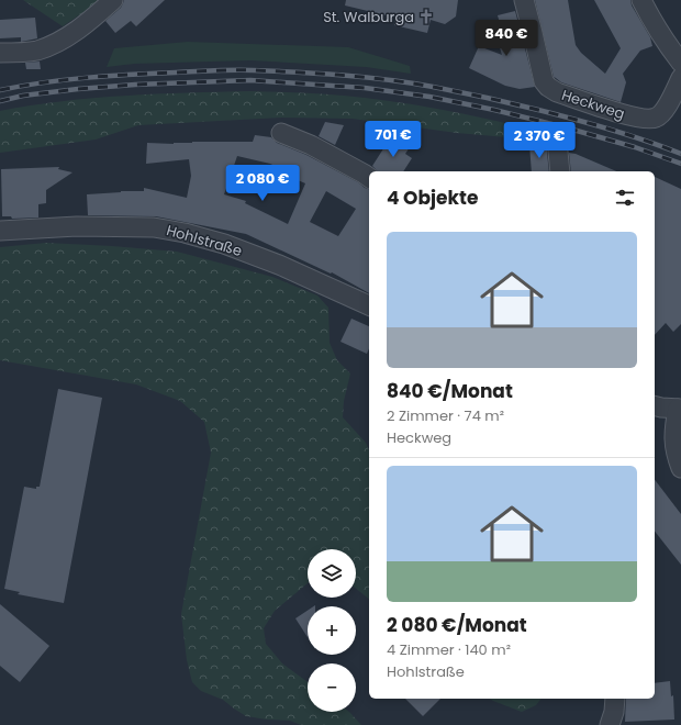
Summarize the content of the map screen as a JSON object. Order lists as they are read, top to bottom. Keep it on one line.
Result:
{"streets":{"street":["Heckweg","Hohlstraße"]},"places":{"church":["St. Walburga"]},"page":{"price":["840 €","701 €","2 370 €","2 080 €"],"heading":"4 Objekte","list":[{"name":"840 €/Monat","note":"2 Zimmer · 74 m² · Heckweg"},{"name":"2 080 €/Monat","note":"4 Zimmer · 140 m² · Hohlstraße"}],"map_buttons":["+","−"]}}
